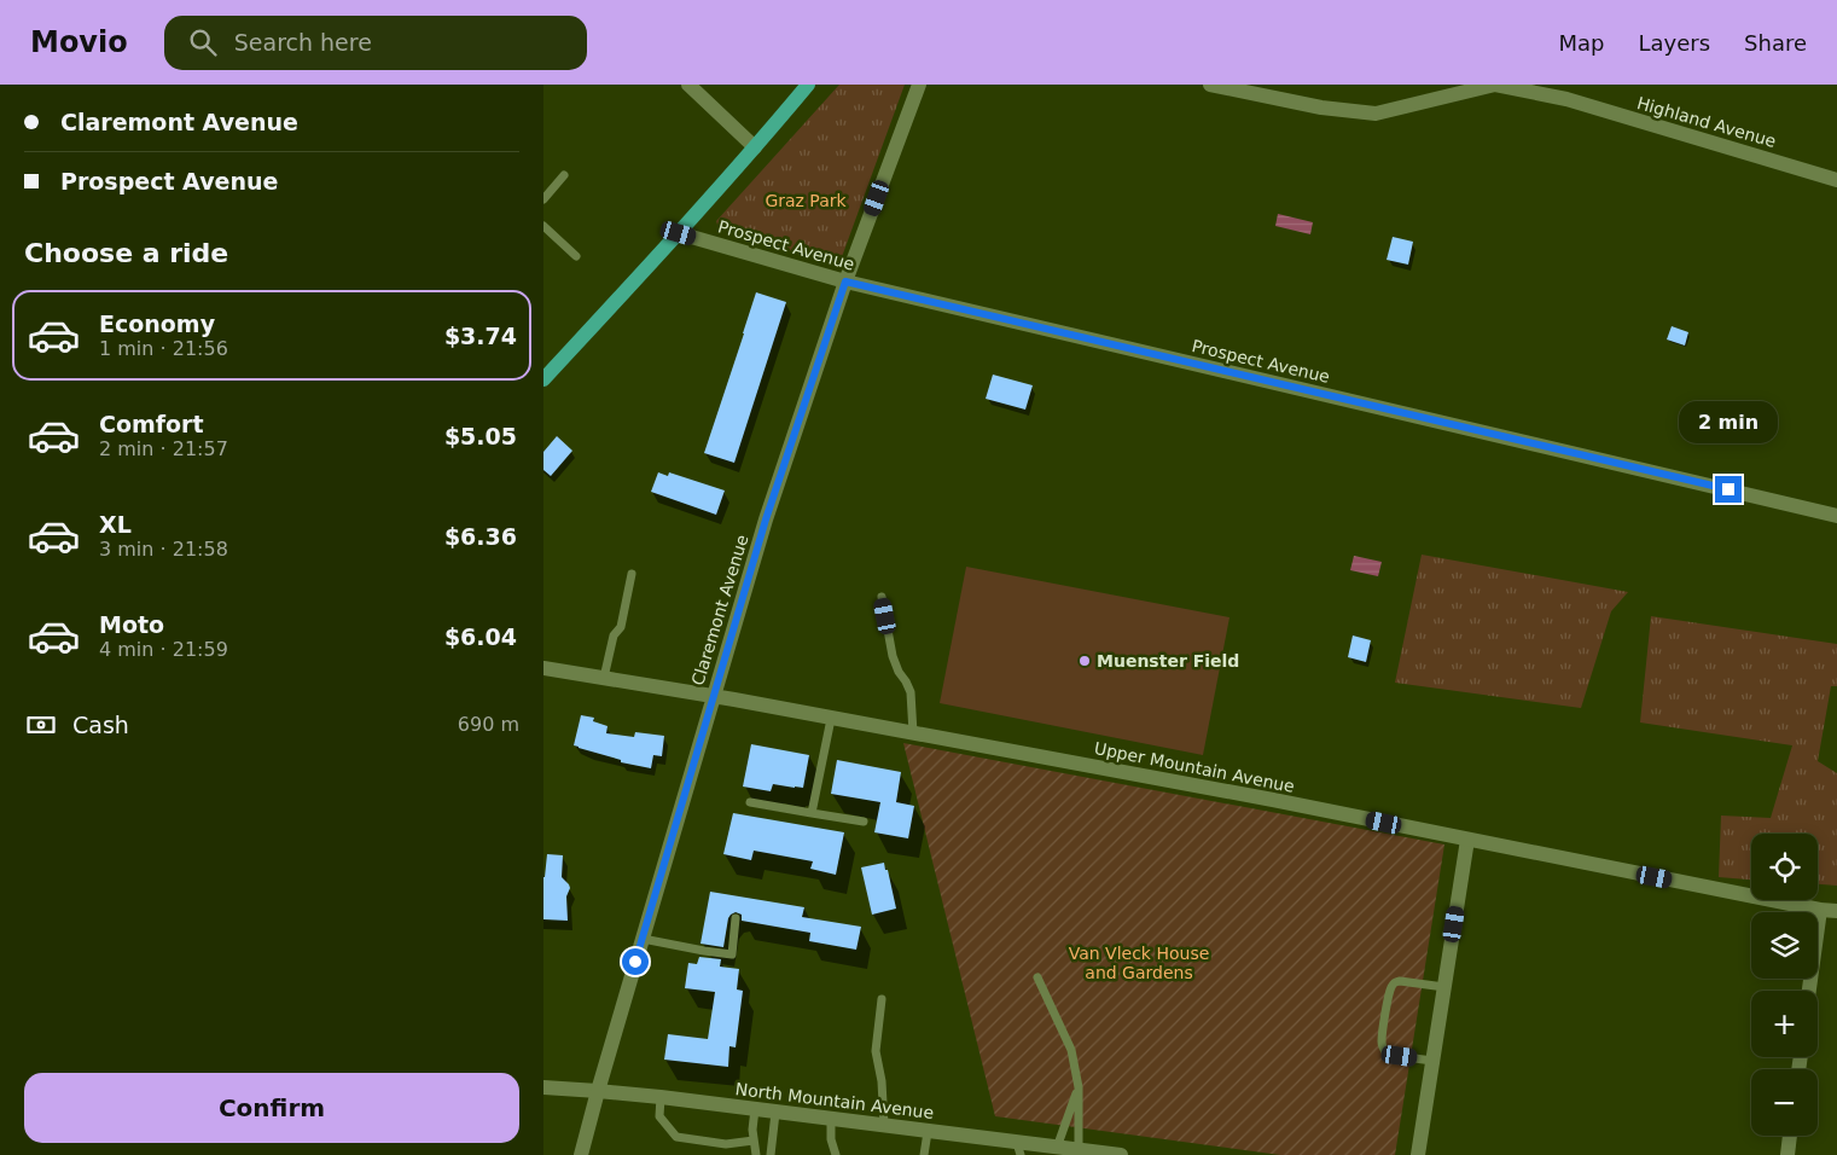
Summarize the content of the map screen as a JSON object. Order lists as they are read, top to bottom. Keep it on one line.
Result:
{"streets":{"street":["Highland Avenue","Prospect Avenue","Claremont Avenue","Upper Mountain Avenue","North Mountain Avenue"]},"crossings":[["Prospect Avenue","Claremont Avenue"],["Claremont Avenue","Upper Mountain Avenue"],["Claremont Avenue","North Mountain Avenue"]],"parks":["Graz Park","Van Vleck House and Gardens"],"places":["Muenster Field"],"page":{"header":"Movio","search":"Search here","nav":["Map","Layers","Share"],"banner":["Claremont Avenue","Prospect Avenue"],"heading":"Choose a ride","list":[{"name":"Economy","note":"1 min · 21:56","value":"$3.74"},{"name":"Comfort","note":"2 min · 21:57","value":"$5.05"},{"name":"XL","note":"3 min · 21:58","value":"$6.36"},{"name":"Moto","note":"4 min · 21:59","value":"$6.04"}],"bubble":"2 min","pay":["Cash","690 m"],"map_buttons":["+","−"],"buttons":"Confirm"}}
